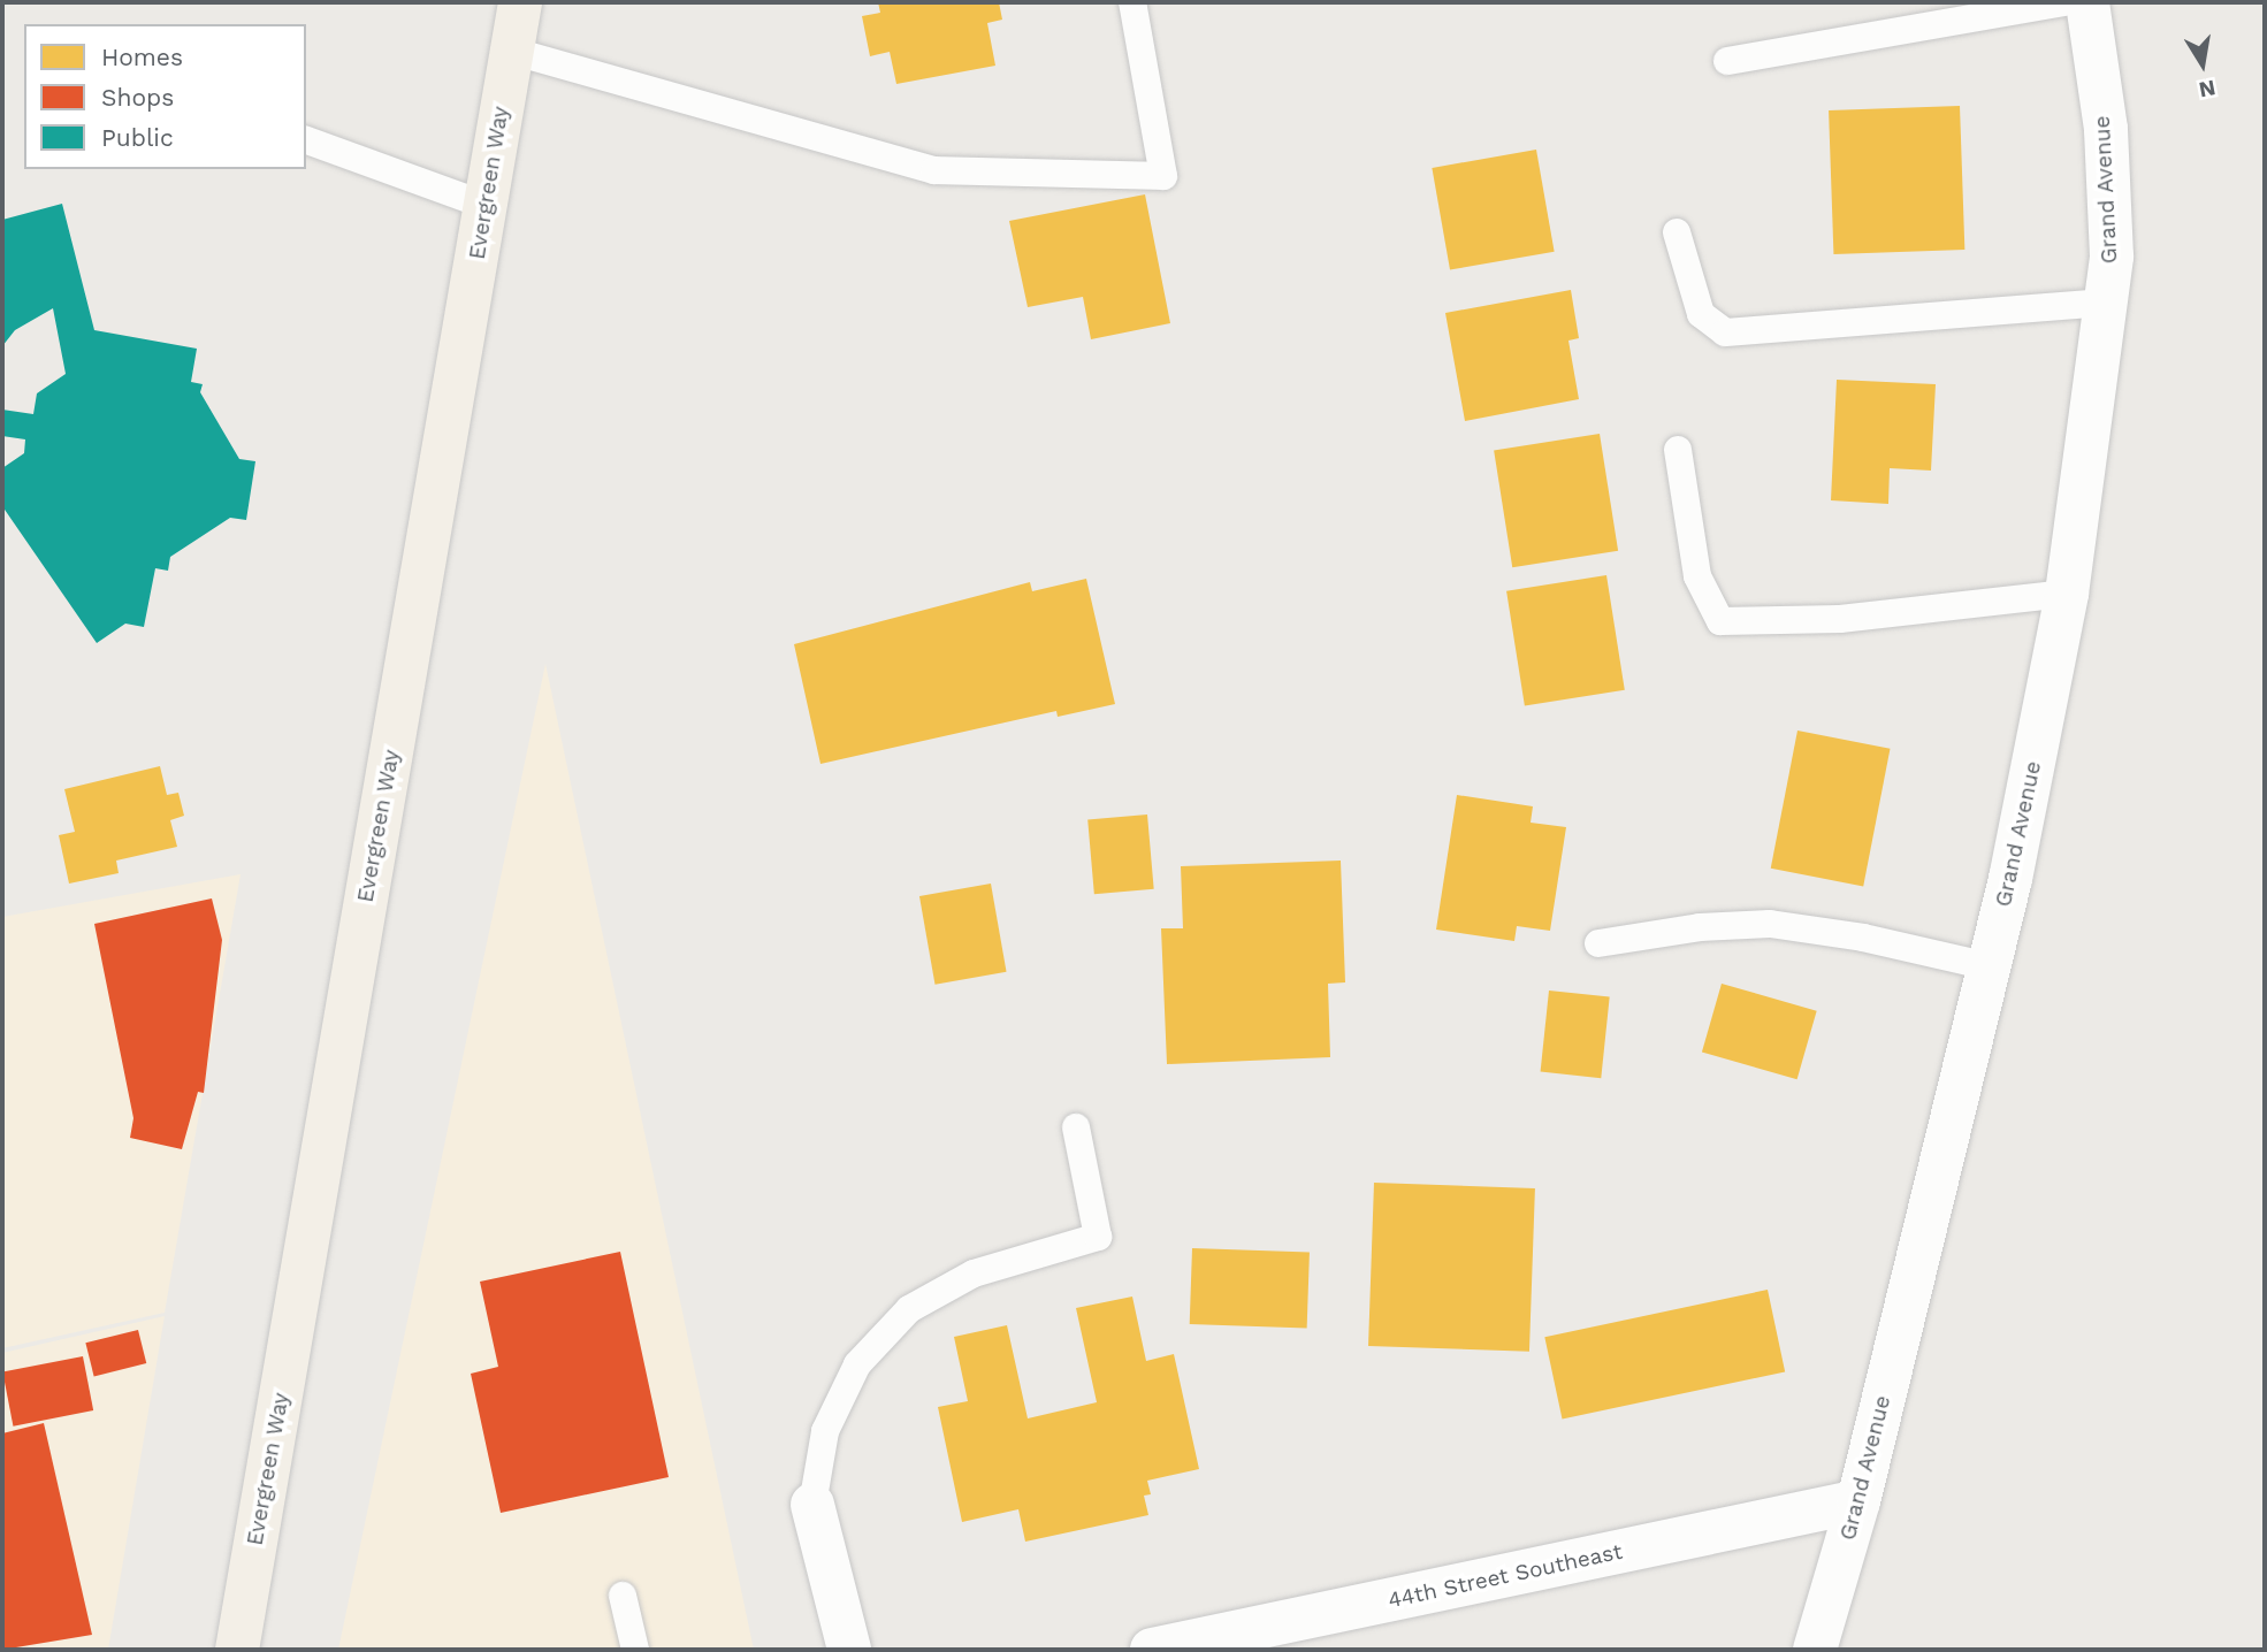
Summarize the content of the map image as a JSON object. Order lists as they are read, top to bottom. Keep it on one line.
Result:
{"streets":{"main road":["Evergreen Way"],"street":["Grand Avenue","44th Street Southeast"]},"crossings":[["Grand Avenue","44th Street Southeast"]],"legend":["Homes","Shops","Public"],"north":"bottom"}
